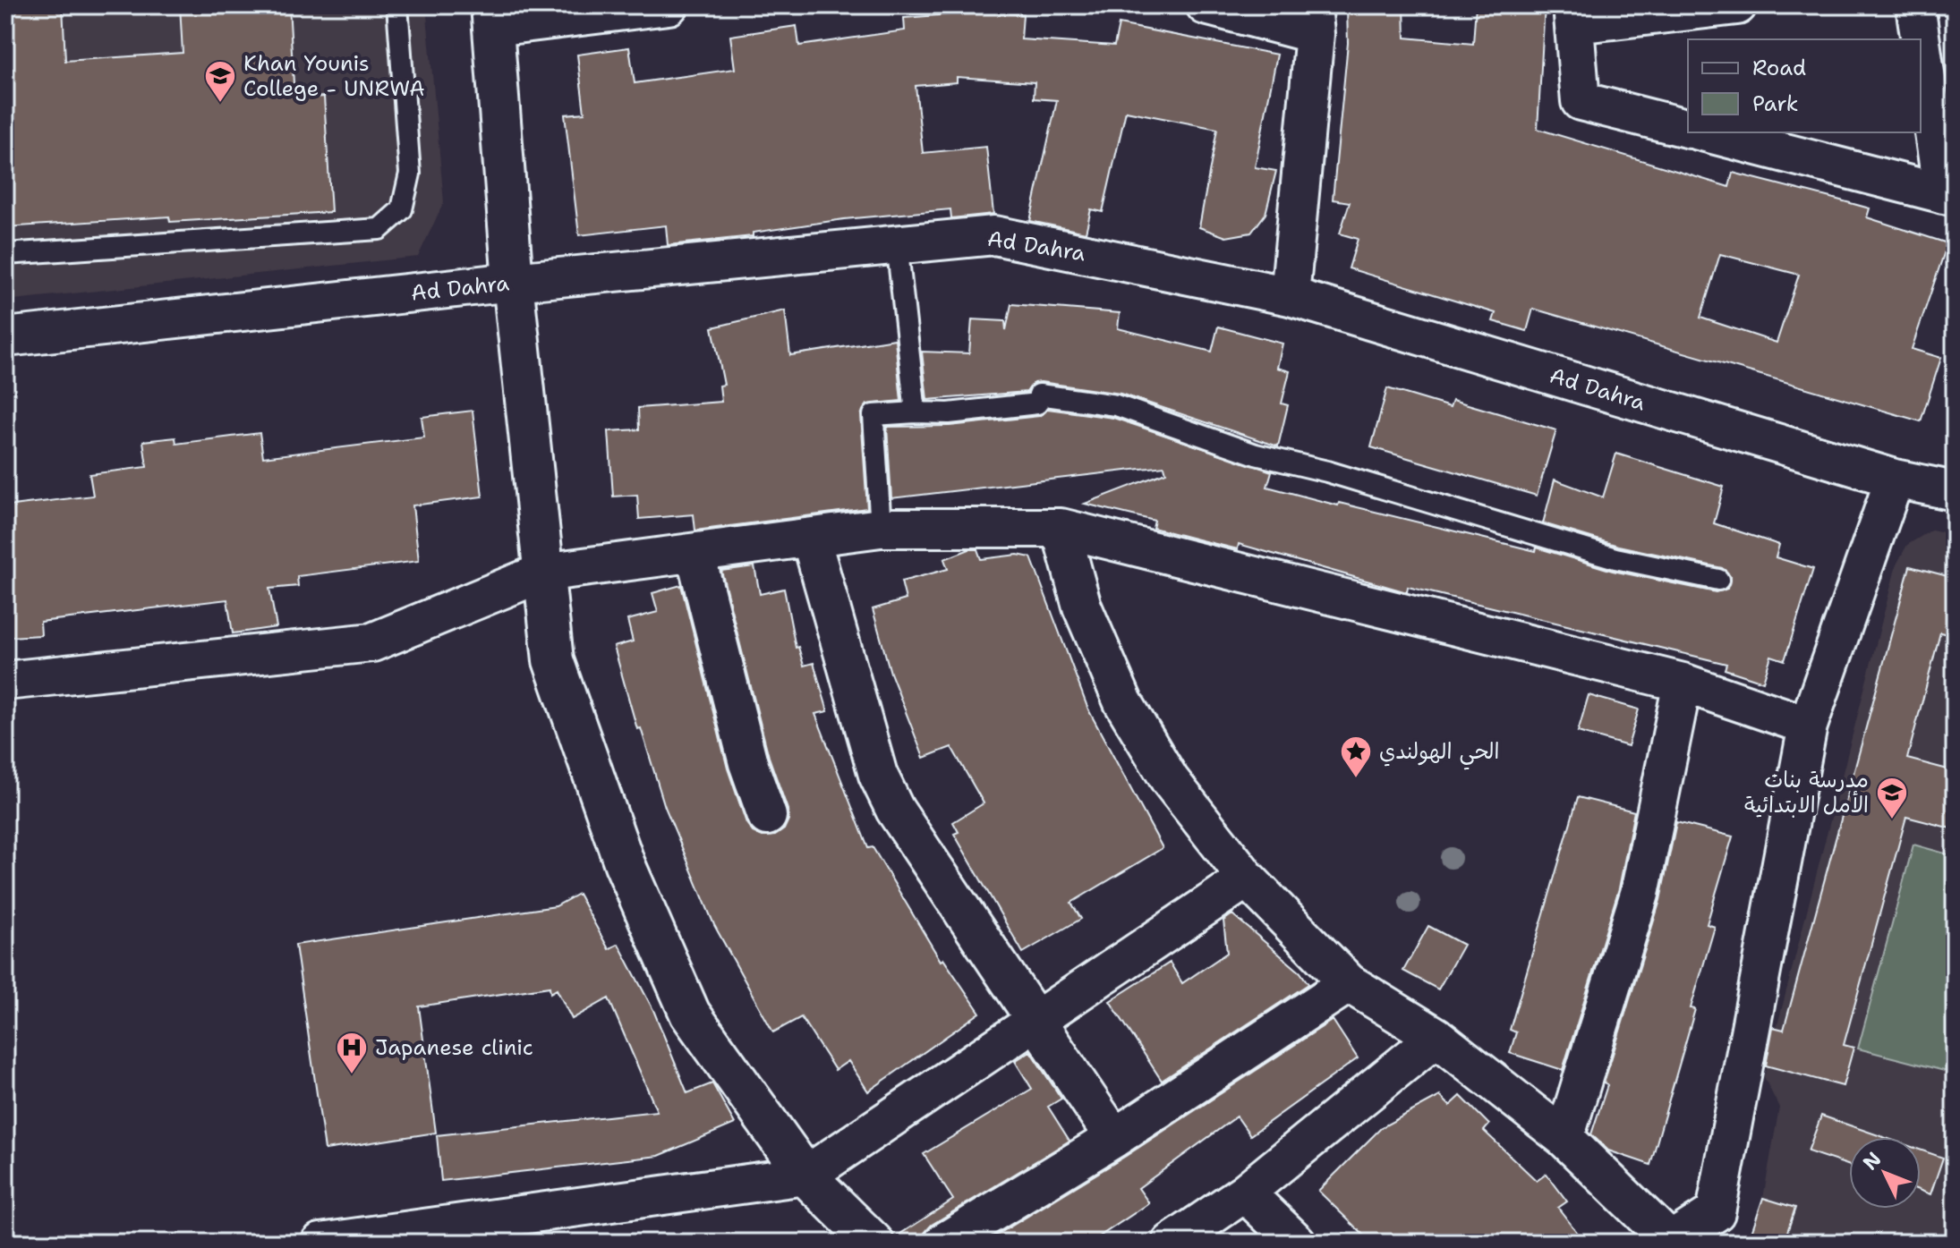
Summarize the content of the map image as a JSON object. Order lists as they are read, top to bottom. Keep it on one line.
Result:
{"streets":{"street":["Ad Dahra"]},"places":{"school or university":["Khan Younis College - UNRWA","مدرسة بنات الأمل الابتدائية"],"place":["الحي الهولندي"],"hospital":["Japanese clinic"]},"legend":["Road","Park"],"north":"top left"}
